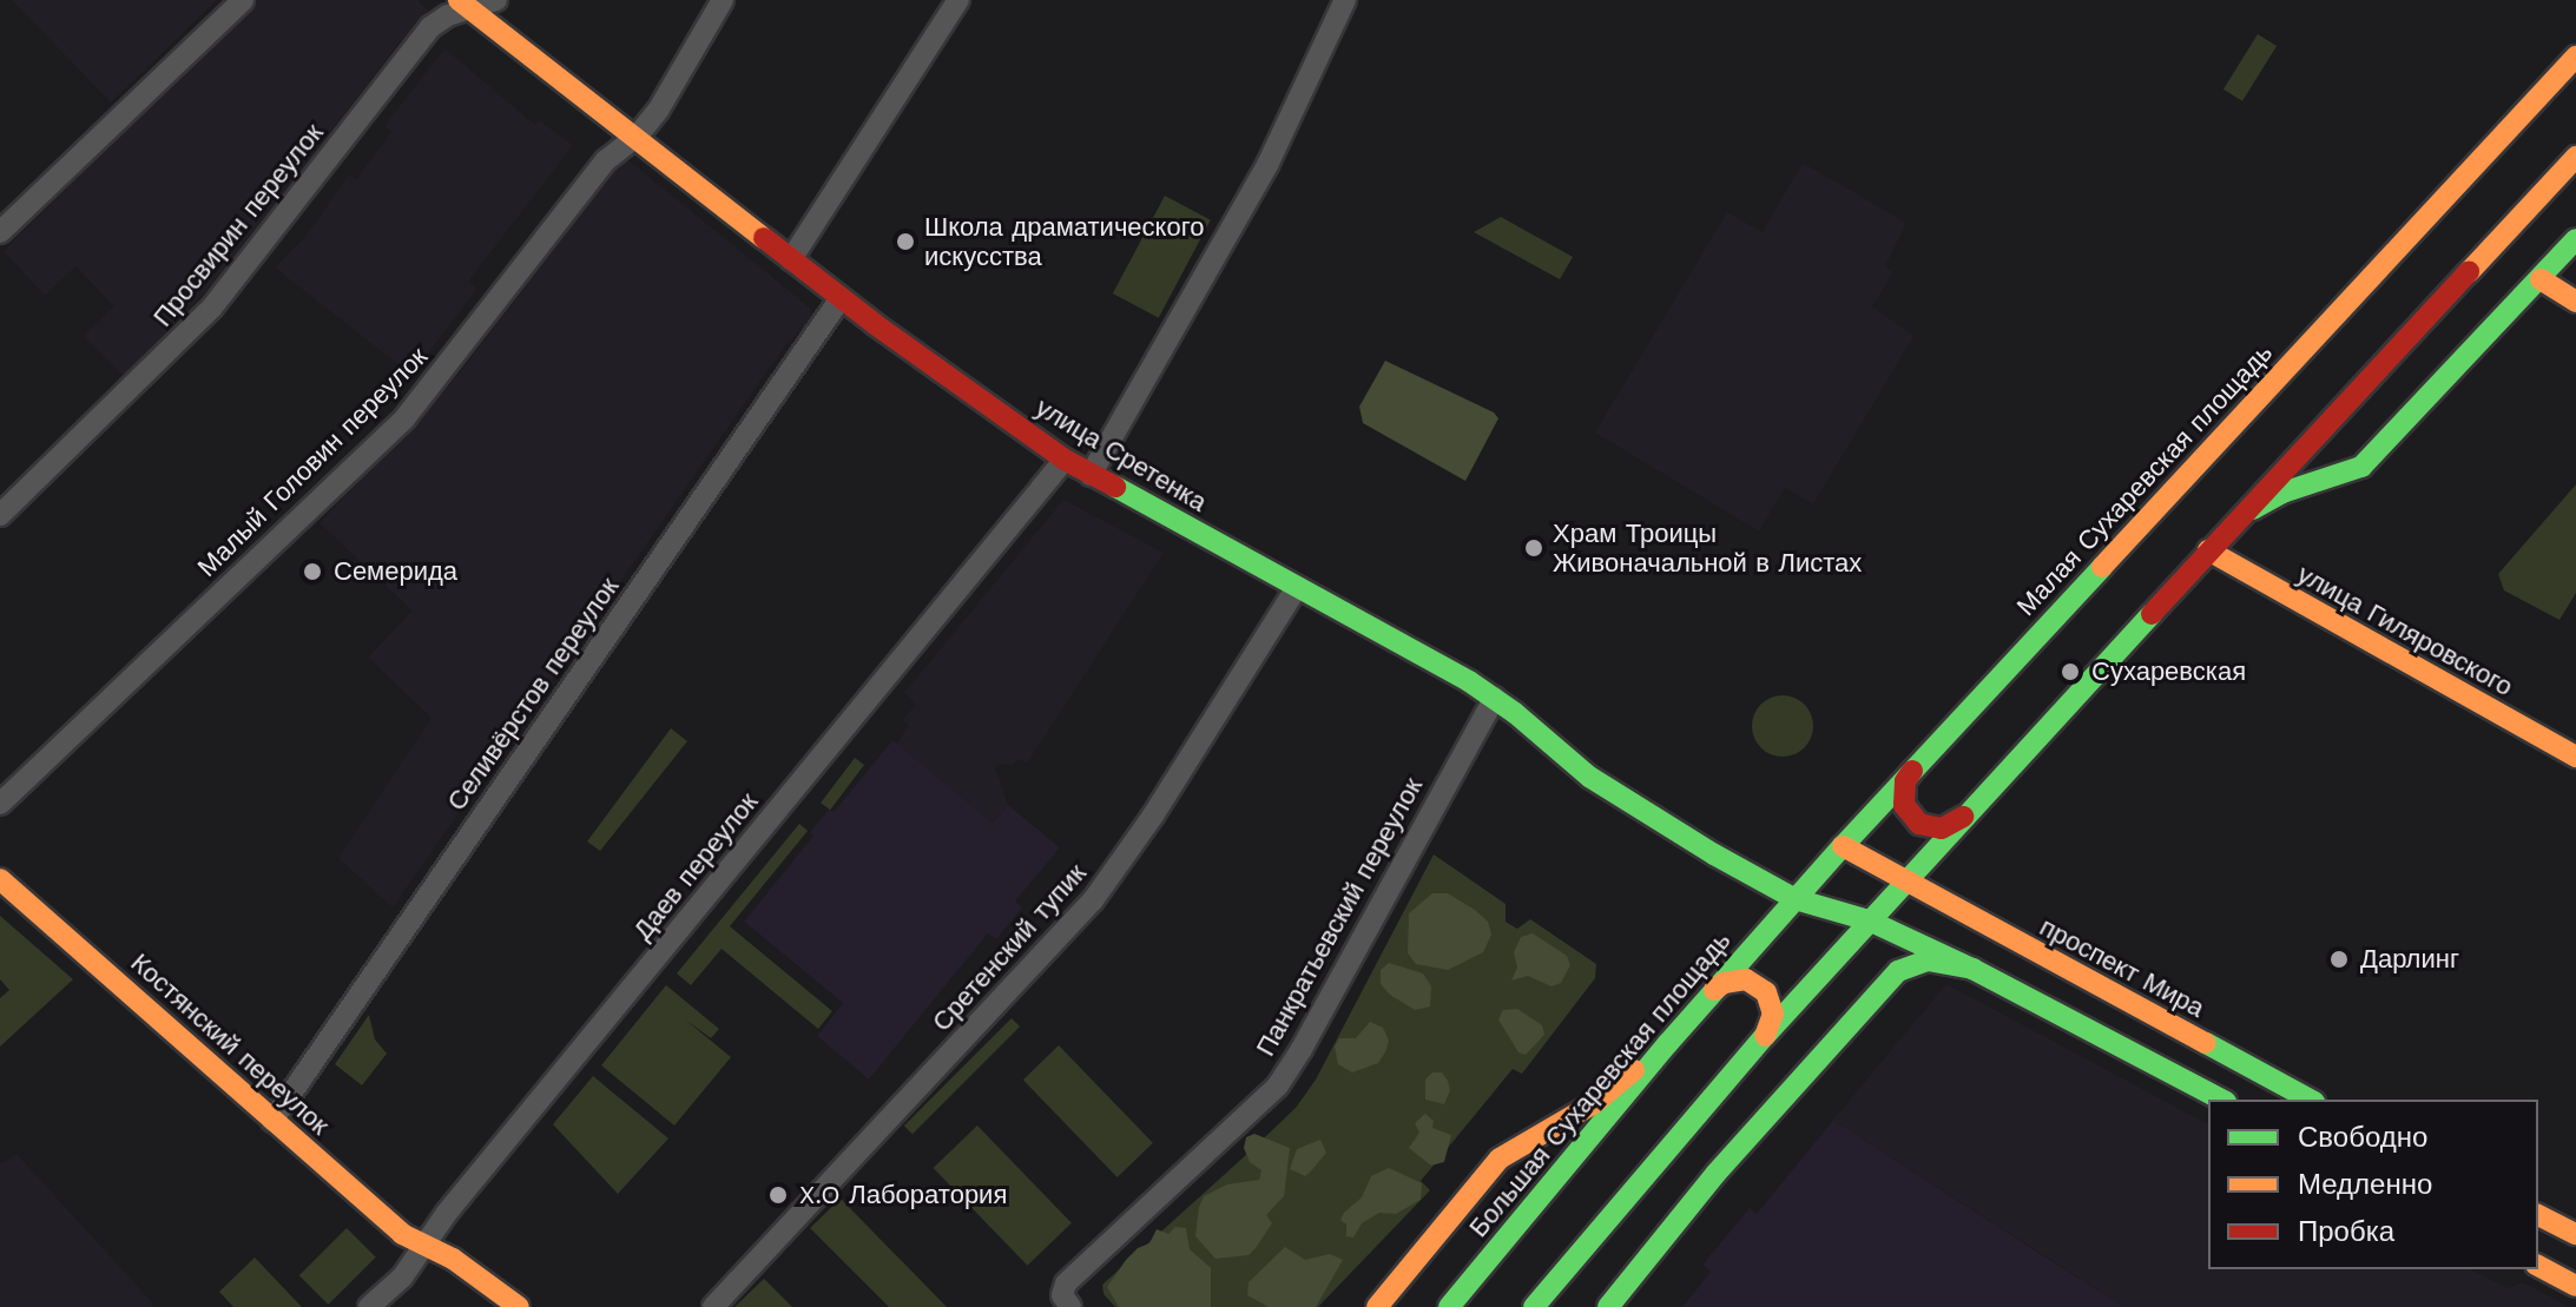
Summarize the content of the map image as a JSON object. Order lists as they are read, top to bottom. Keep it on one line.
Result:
{"streets":{"main road":["улица Сретенка","Малая Сухаревская площадь","улица Гиляровского","проспект Мира","Костянский переулок","Большая Сухаревская площадь"],"street":["Просвирин переулок","Малый Головин переулок","Селивёрстов переулок","Даев переулок","Панкратьевский переулок","Сретенский тупик"]},"crossings":[["Просвирин переулок","улица Сретенка"],["улица Сретенка","Малый Головин переулок"],["улица Сретенка","Малая Сухаревская площадь"],["улица Сретенка","Селивёрстов переулок"],["улица Сретенка","Даев переулок"],["улица Сретенка","Панкратьевский переулок"],["улица Сретенка","Сретенский тупик"],["улица Сретенка","Большая Сухаревская площадь"],["Малая Сухаревская площадь","проспект Мира"],["Малая Сухаревская площадь","Большая Сухаревская площадь"],["Селивёрстов переулок","Костянский переулок"],["Даев переулок","Костянский переулок"]],"places":["Школа драматического искусства","Храм Троицы Живоначальной в Листах","Семерида","Сухаревская","Дарлинг","X.O Лаборатория"],"legend":["Свободно","Медленно","Пробка"]}
